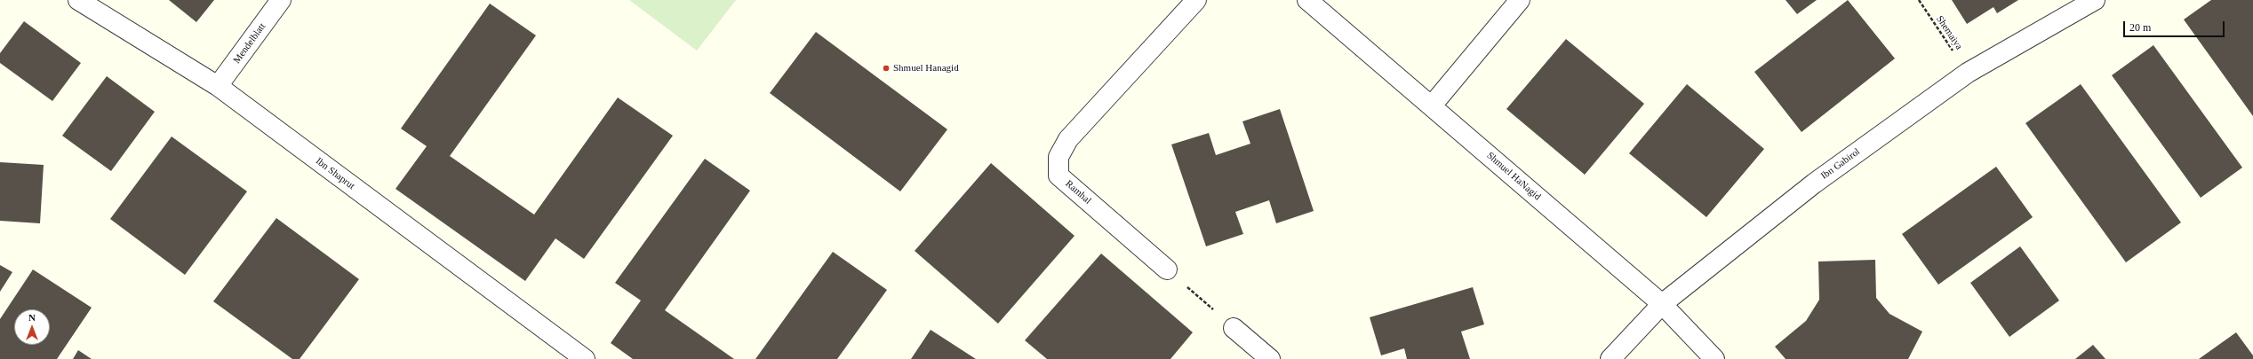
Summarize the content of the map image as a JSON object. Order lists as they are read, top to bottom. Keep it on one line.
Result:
{"streets":{"street":["Mendelblatt","Ibn Gabirol","Ibn Shaprut","Shmuel HaNagid","Ramhal"],"path":["Shemaiya"]},"crossings":[["Shemaiya","Ibn Gabirol"],["Mendelblatt","Ibn Shaprut"],["Ibn Gabirol","Shmuel HaNagid"]],"places":["Shmuel Hanagid"],"scale_bar":"20 m","north":"top"}
